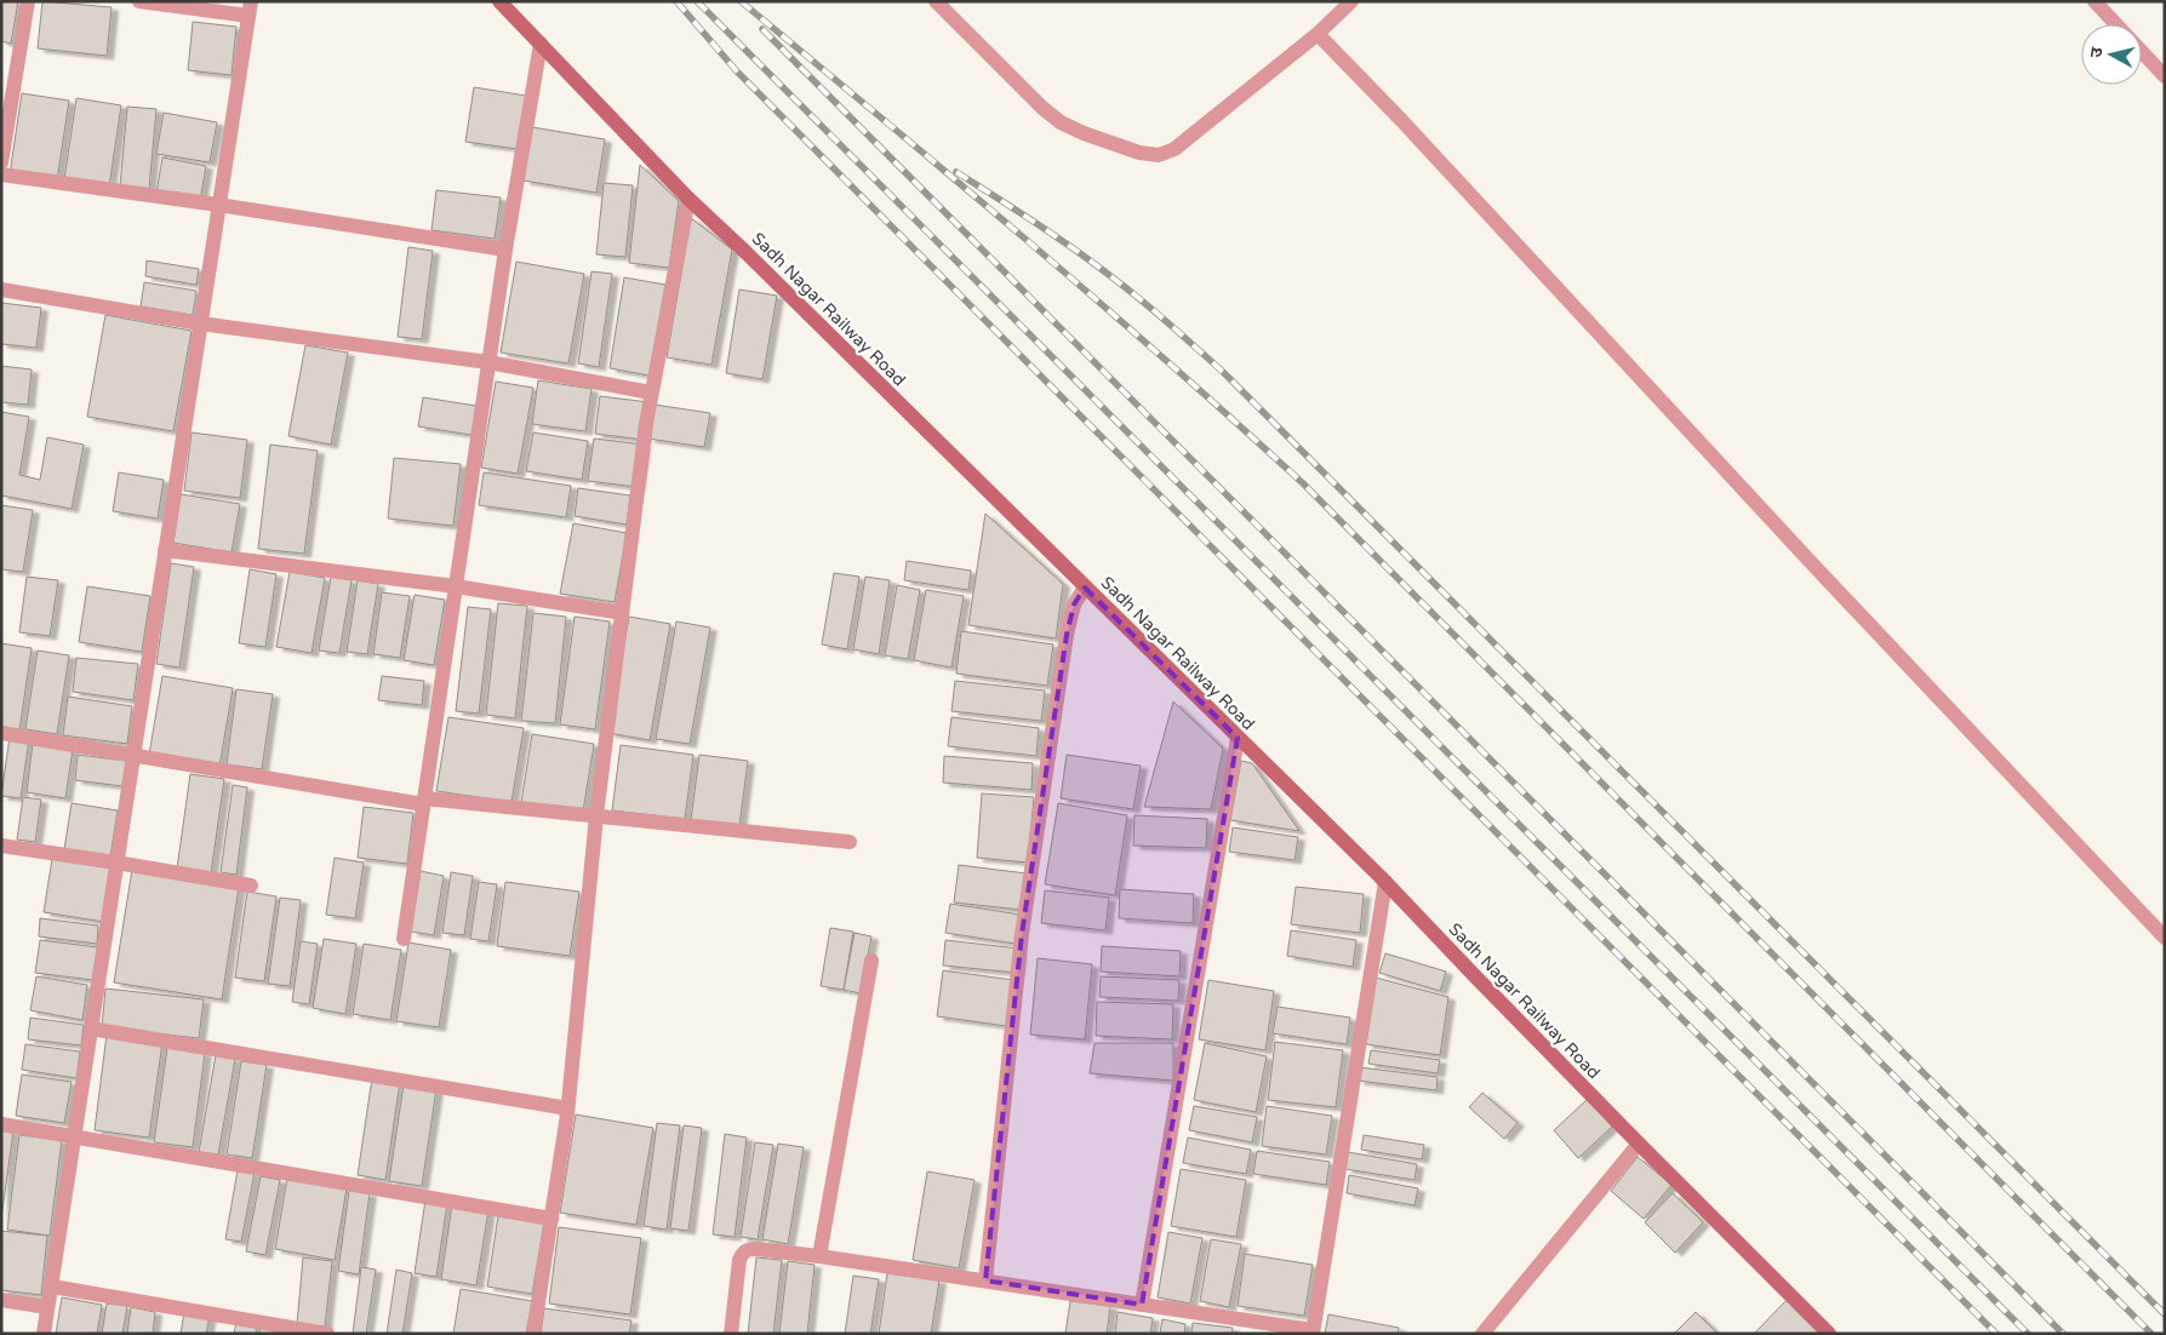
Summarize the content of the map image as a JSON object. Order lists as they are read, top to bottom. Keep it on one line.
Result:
{"streets":{"street":["Sadh Nagar Railway Road"]},"north":"left"}
